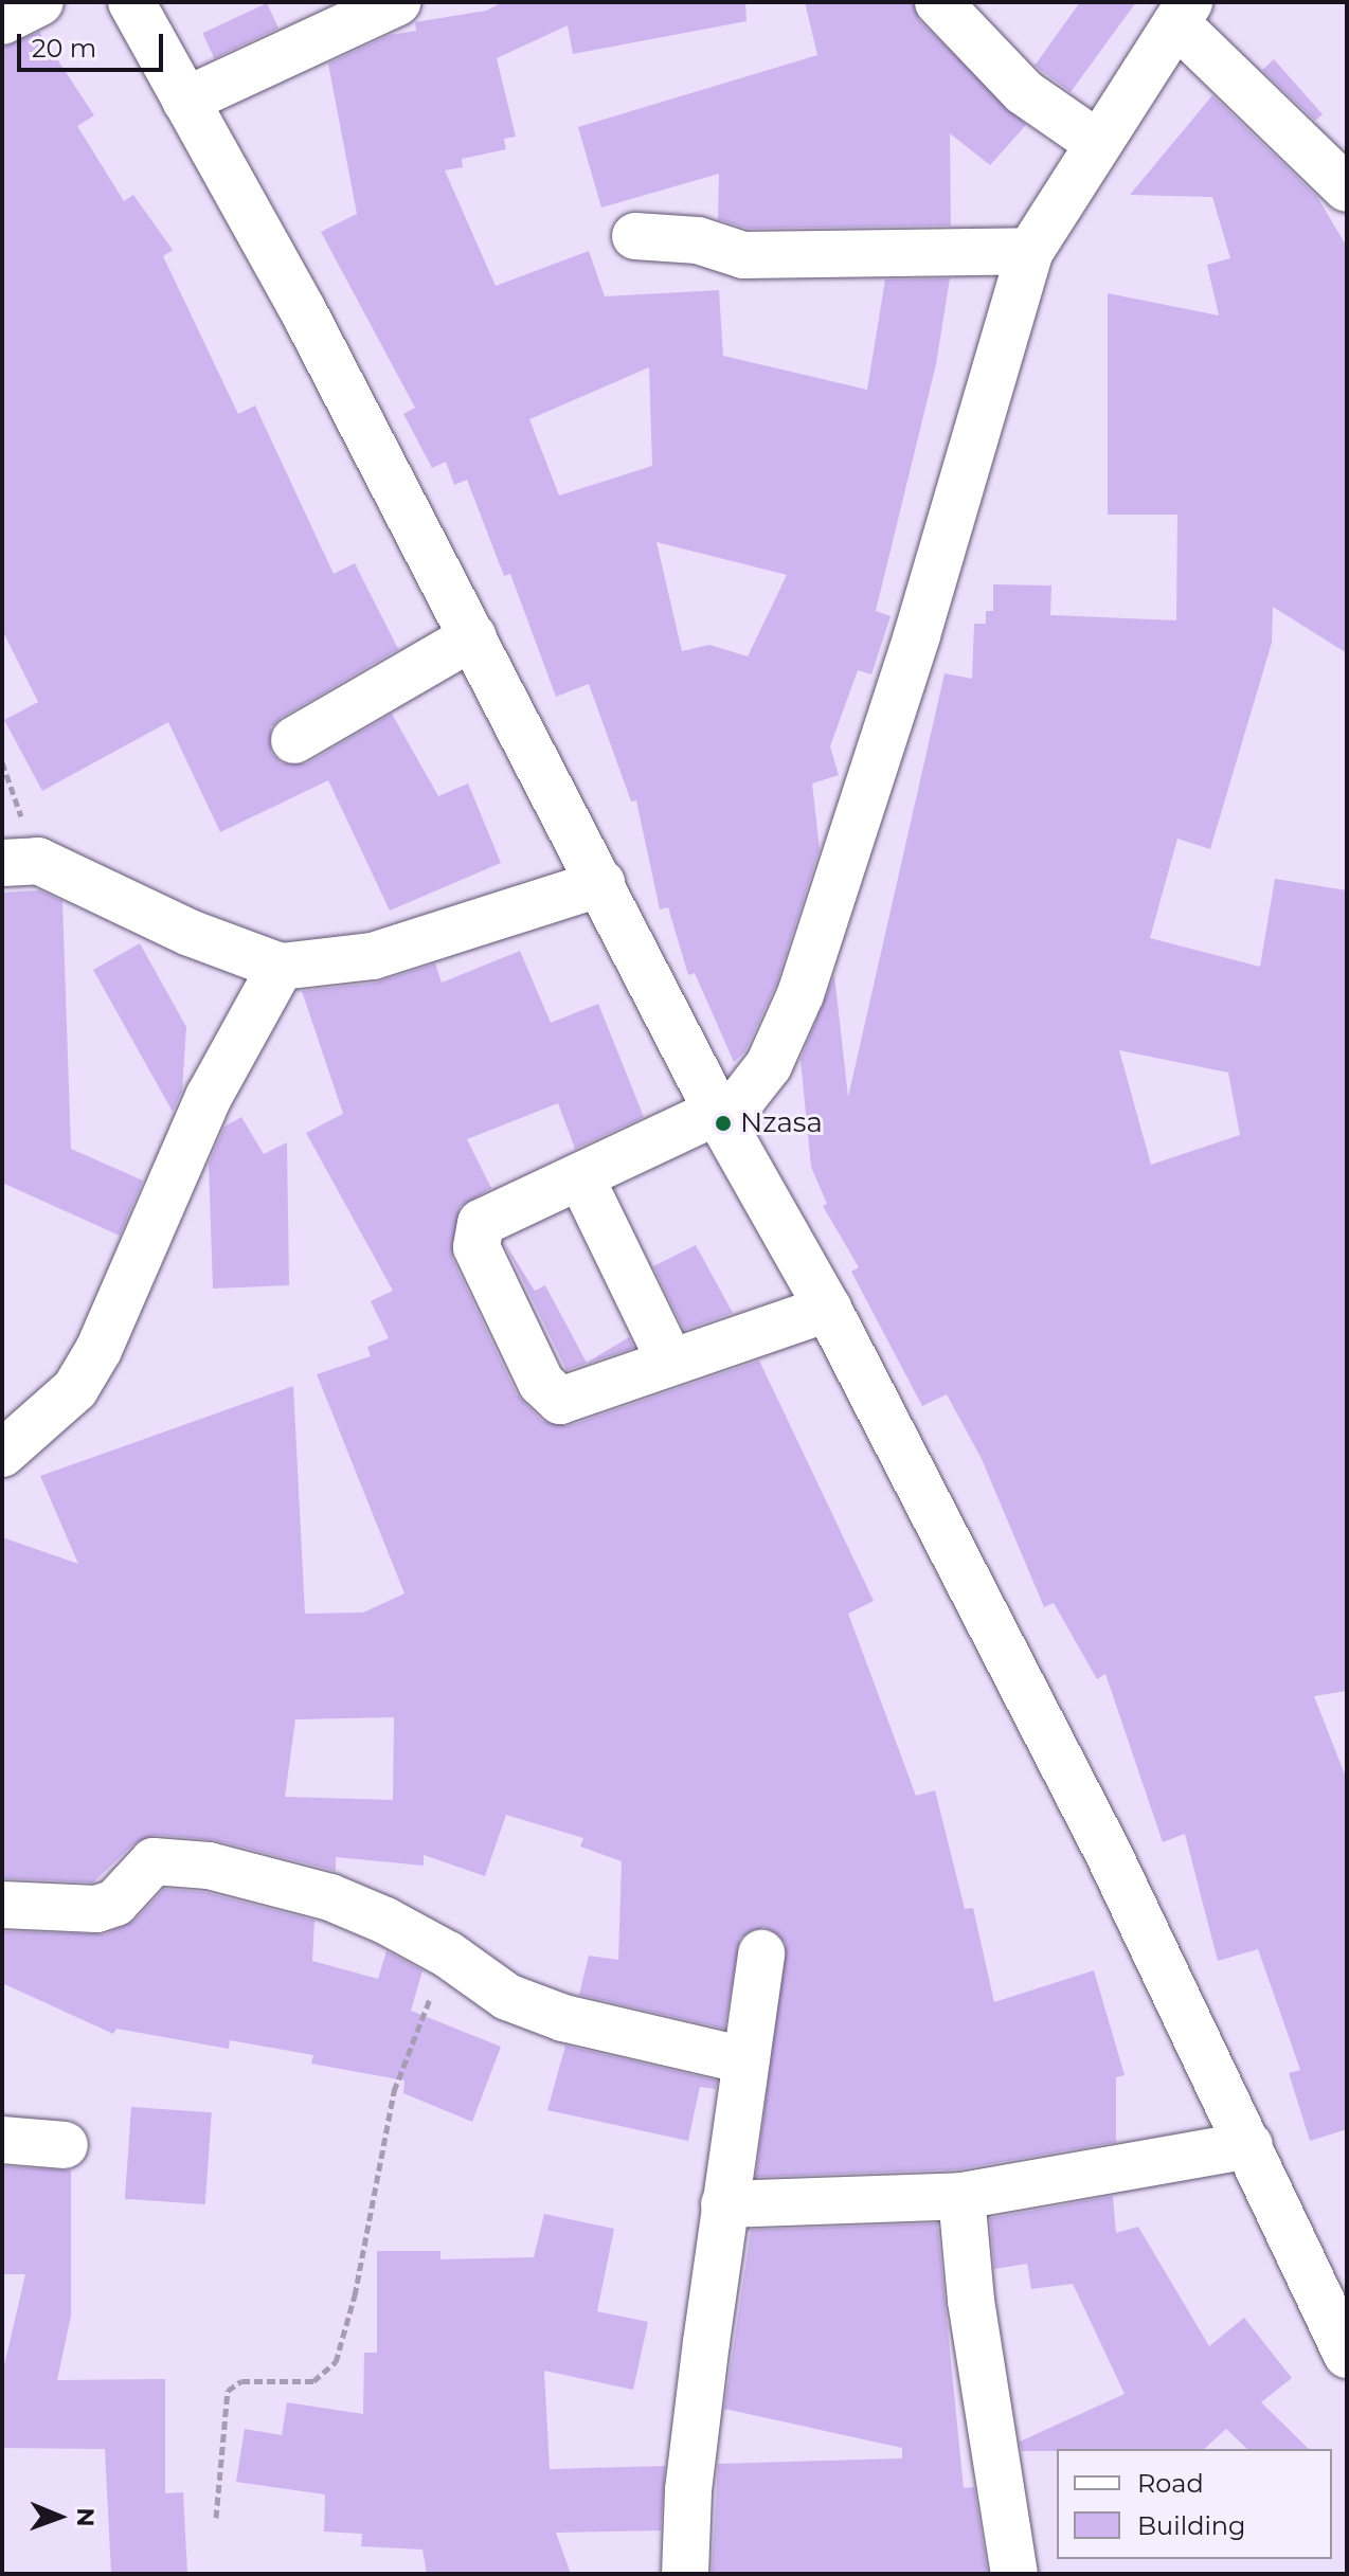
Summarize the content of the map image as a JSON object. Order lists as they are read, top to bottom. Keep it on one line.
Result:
{"places":["Nzasa"],"legend":["Road","Building"],"scale_bar":"20 m","north":"right"}
